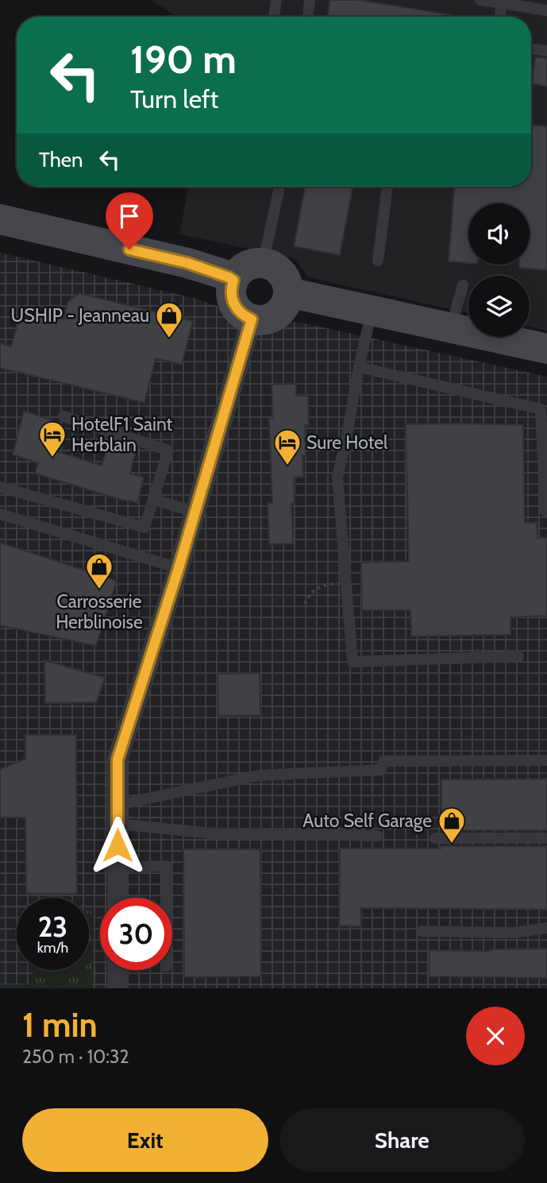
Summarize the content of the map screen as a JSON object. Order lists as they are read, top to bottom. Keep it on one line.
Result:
{"places":{"shop":["USHIP - Jeanneau","Carrosserie Herblinoise","Auto Self Garage"],"hotel":["HotelF1 Saint Herblain","Sure Hotel"]},"page":{"turn":["190 m","Turn left"],"then":"Then","speed":"23 km/h","limit":"30","heading":["1 min","250 m · 10:32"],"buttons":["Exit","Share"]}}
